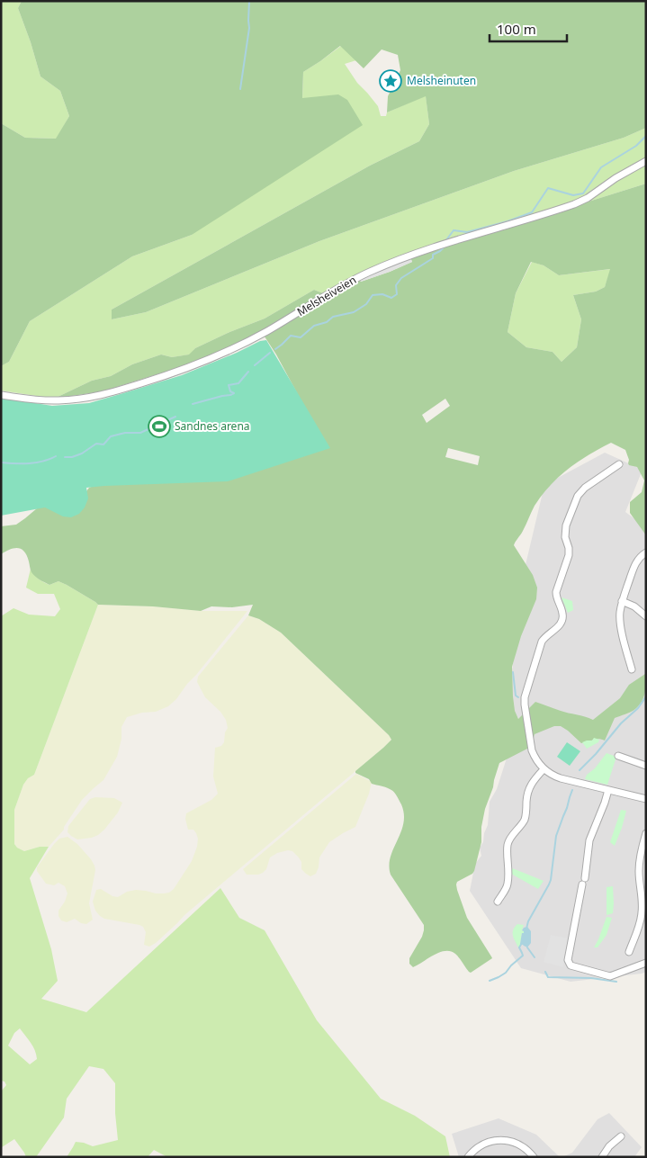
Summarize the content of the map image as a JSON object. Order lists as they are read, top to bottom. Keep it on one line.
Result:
{"streets":{"street":["Melsheiveien"]},"places":{"place":["Melsheinuten"],"sports":["Sandnes arena"]},"scale_bar":"100 m"}
